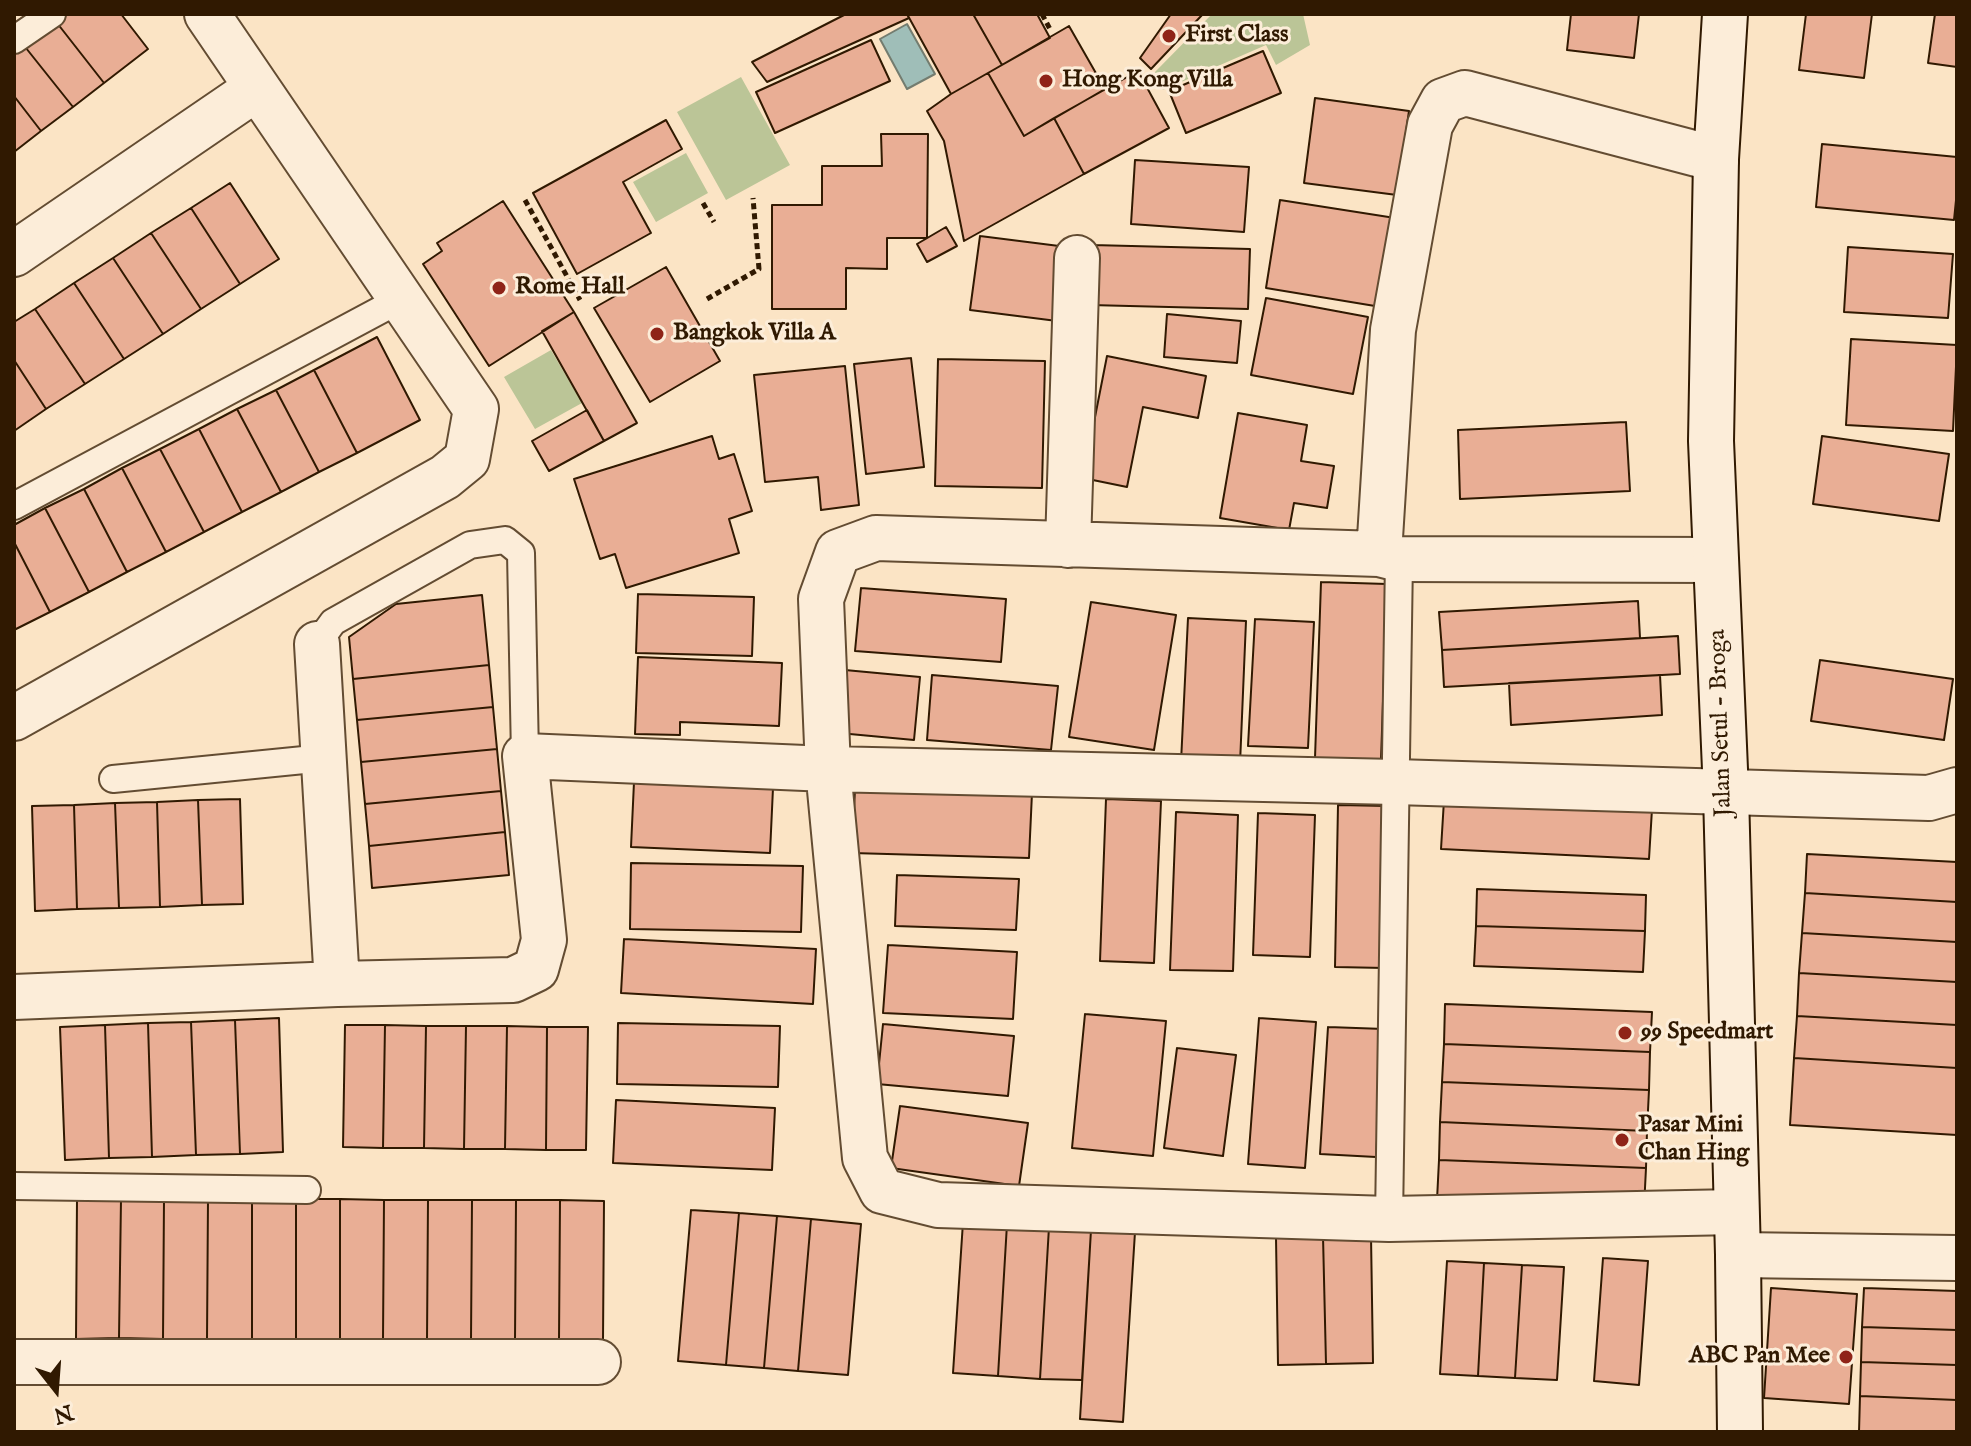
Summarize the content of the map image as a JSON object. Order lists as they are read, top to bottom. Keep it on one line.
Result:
{"streets":{"street":["Jalan Setul - Broga"]},"places":["First Class","Hong Kong Villa","Rome Hall","Bangkok Villa A","99 Speedmart","Pasar Mini Chan Hing","ABC Pan Mee"],"north":"bottom"}
